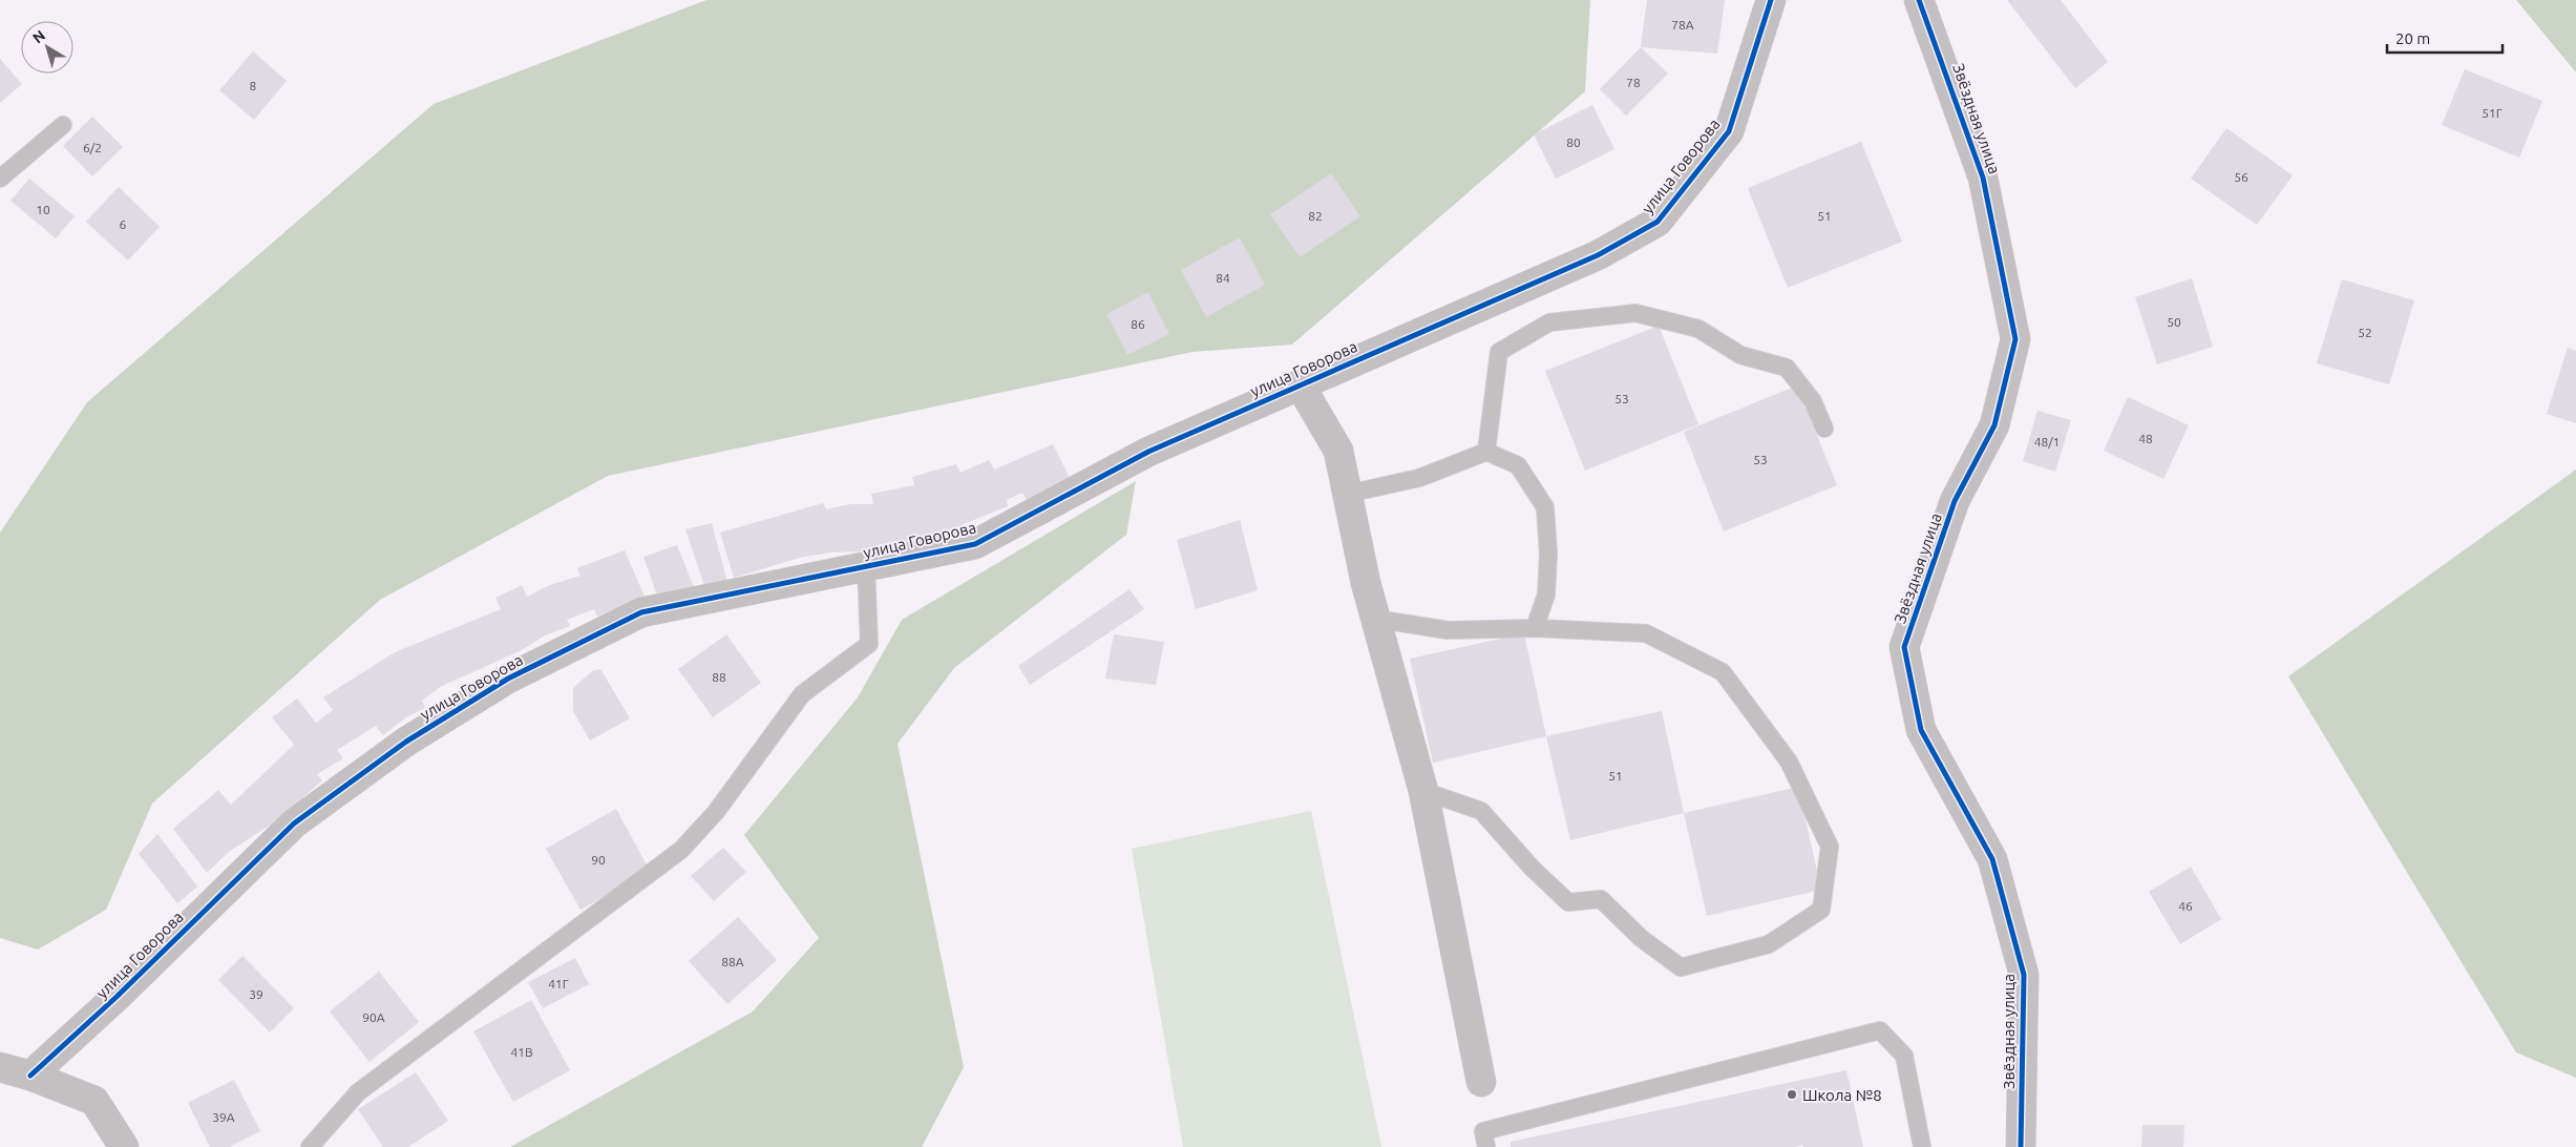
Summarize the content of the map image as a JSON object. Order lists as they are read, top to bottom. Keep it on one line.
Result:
{"streets":{"street":["Звёздная улица","улица Говорова"]},"places":["Школа №8"],"house_numbers":["78А","78","8","51Г","80","6/2","56","10","82","51","6","84","50","86","52","53","48","48/1","53","88","51","90","46","88А","41Г","39","90А","41В","39А"],"scale_bar":"20 m","north":"top left"}
